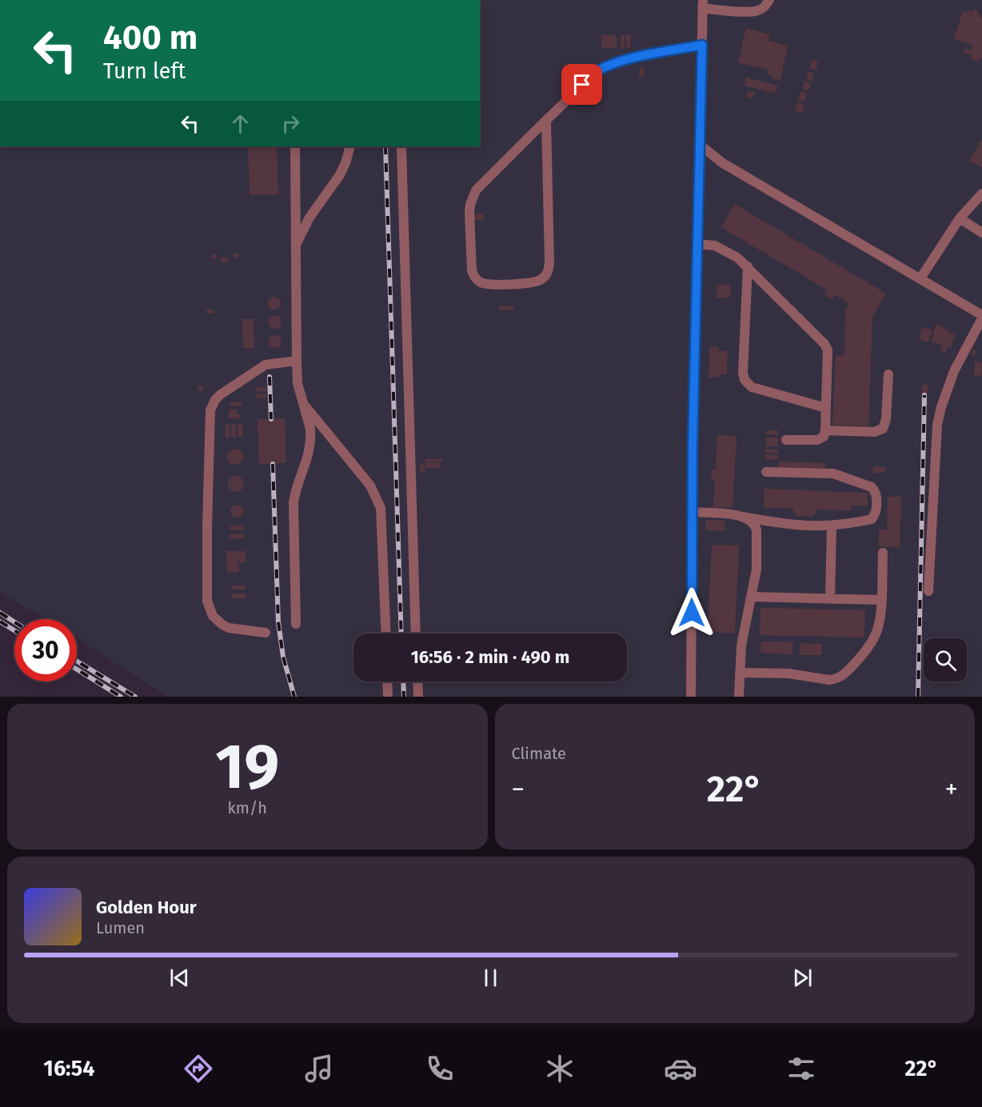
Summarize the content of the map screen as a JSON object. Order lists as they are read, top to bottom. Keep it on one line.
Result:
{"page":{"turn":["400 m","Turn left"],"limit":"30","trip":"16:56 · 2 min · 490 m","tile":[["19","km/h"],"Climate"],"heat":["−","22°","+"],"song":["Golden Hour","Lumen"],"tabs":["16:54","22°"]}}
